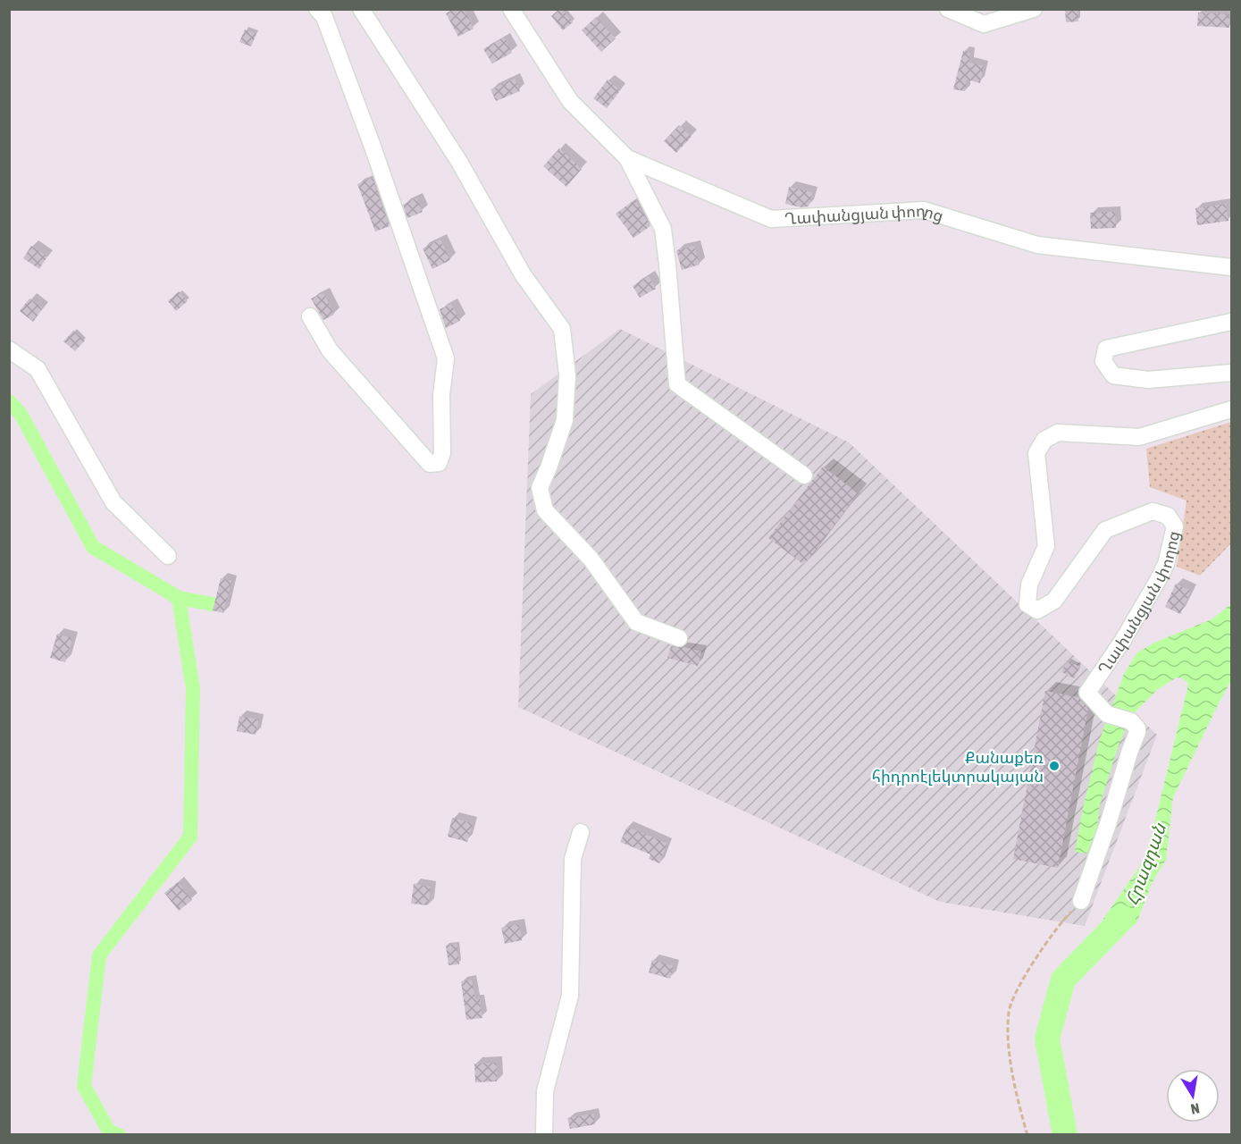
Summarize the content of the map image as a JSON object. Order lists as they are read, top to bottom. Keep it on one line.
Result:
{"streets":{"street":["Ղափանցյան փողոց"]},"water":["Հրազդան"],"places":["Քանաքեռ հիդրոէլեկտրակայան"],"north":"bottom"}
